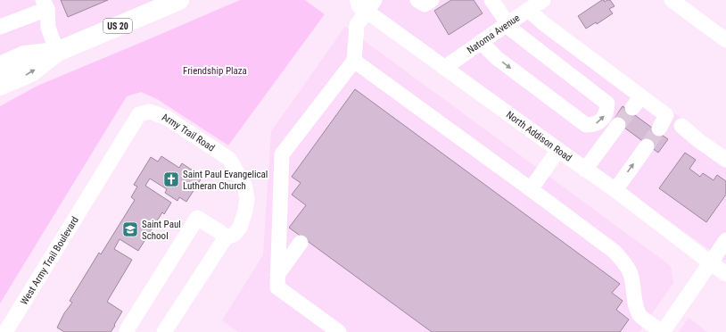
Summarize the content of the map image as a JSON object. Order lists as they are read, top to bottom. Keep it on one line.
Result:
{"streets":{"main road":["US 20"],"street":["Natoma Avenue","Army Trail Road","North Addison Road","West Army Trail Boulevard"]},"crossings":[["Natoma Avenue","North Addison Road"],["Army Trail Road","West Army Trail Boulevard"]],"parks":["Friendship Plaza"],"places":{"church":["Saint Paul Evangelical Lutheran Church"],"school or university":["Saint Paul School"]}}
